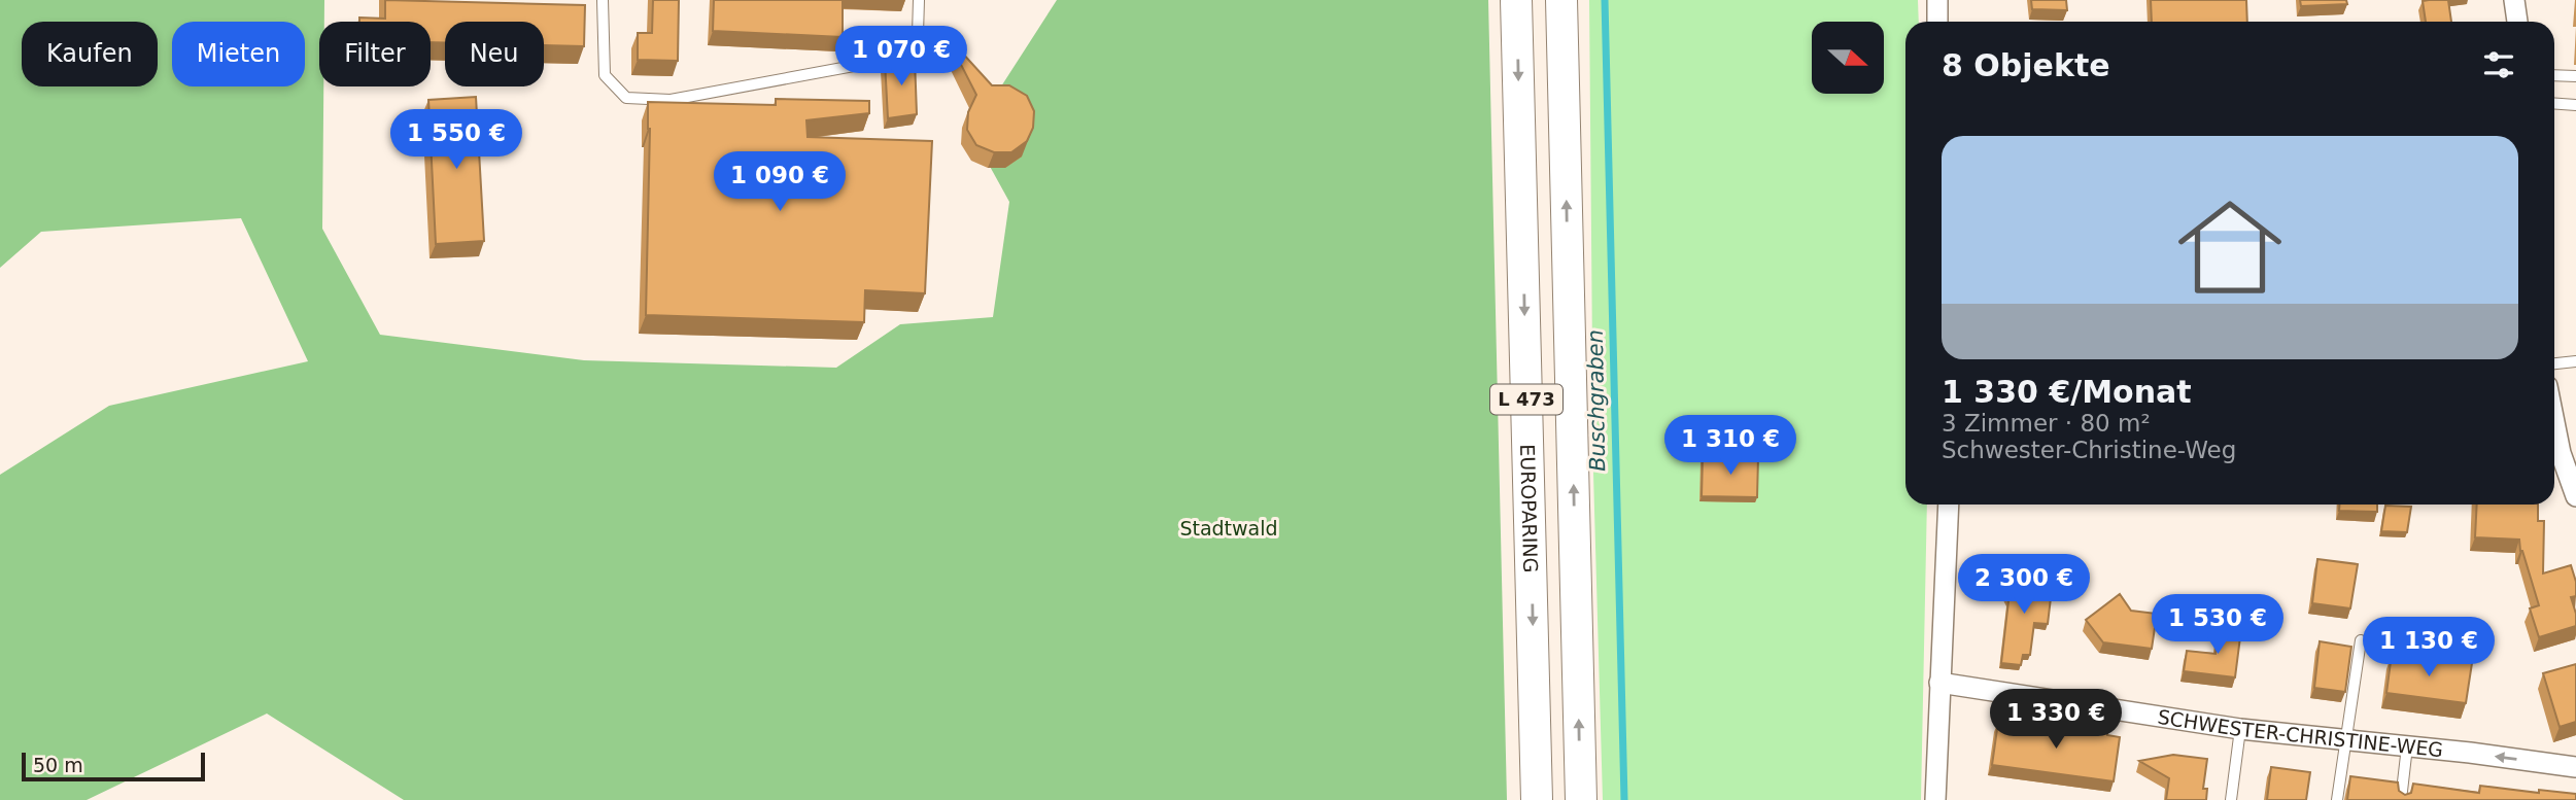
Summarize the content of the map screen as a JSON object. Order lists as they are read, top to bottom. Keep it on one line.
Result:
{"streets":{"main road":["L 473","EUROPARING"],"street":["SCHWESTER-CHRISTINE-WEG"]},"water":["Buschgraben"],"parks":["Stadtwald"],"scale_bar":"50 m","north":"right","page":{"chip":["Kaufen","Mieten","Filter","Neu"],"heading":"8 Objekte","price":["1 070 €","1 550 €","1 090 €","1 310 €","2 300 €","1 530 €","1 130 €","1 330 €"],"list":[{"name":"1 330 €/Monat","note":"3 Zimmer · 80 m² · Schwester-Christine-Weg"}],"scale":"50 m"}}
